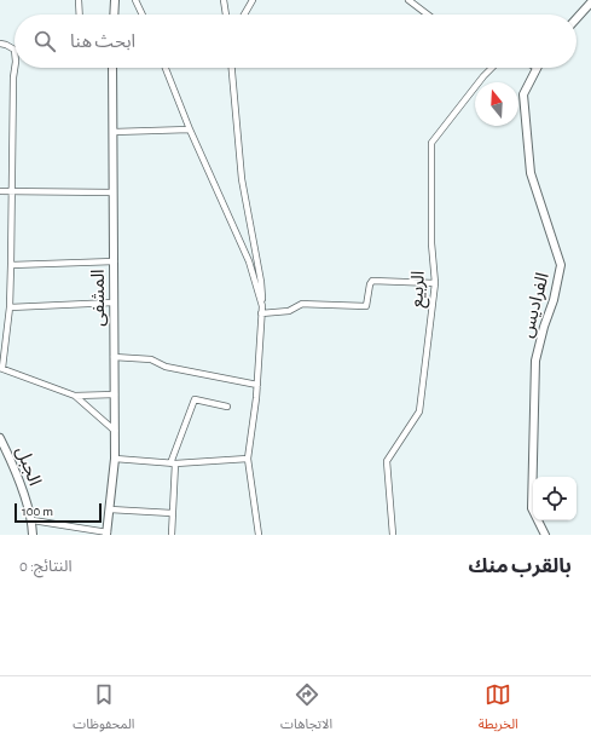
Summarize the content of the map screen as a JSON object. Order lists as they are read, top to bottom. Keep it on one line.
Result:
{"streets":{"street":["الربيع","المشفى","الفراديس","الجبل"]},"scale_bar":"100 m","north":"top","page":{"search":"ابحث هنا","scale":"100 m","heading":["بالقرب منك","النتائج: 0"],"nav":["الخريطة","الاتجاهات","المحفوظات"]}}
